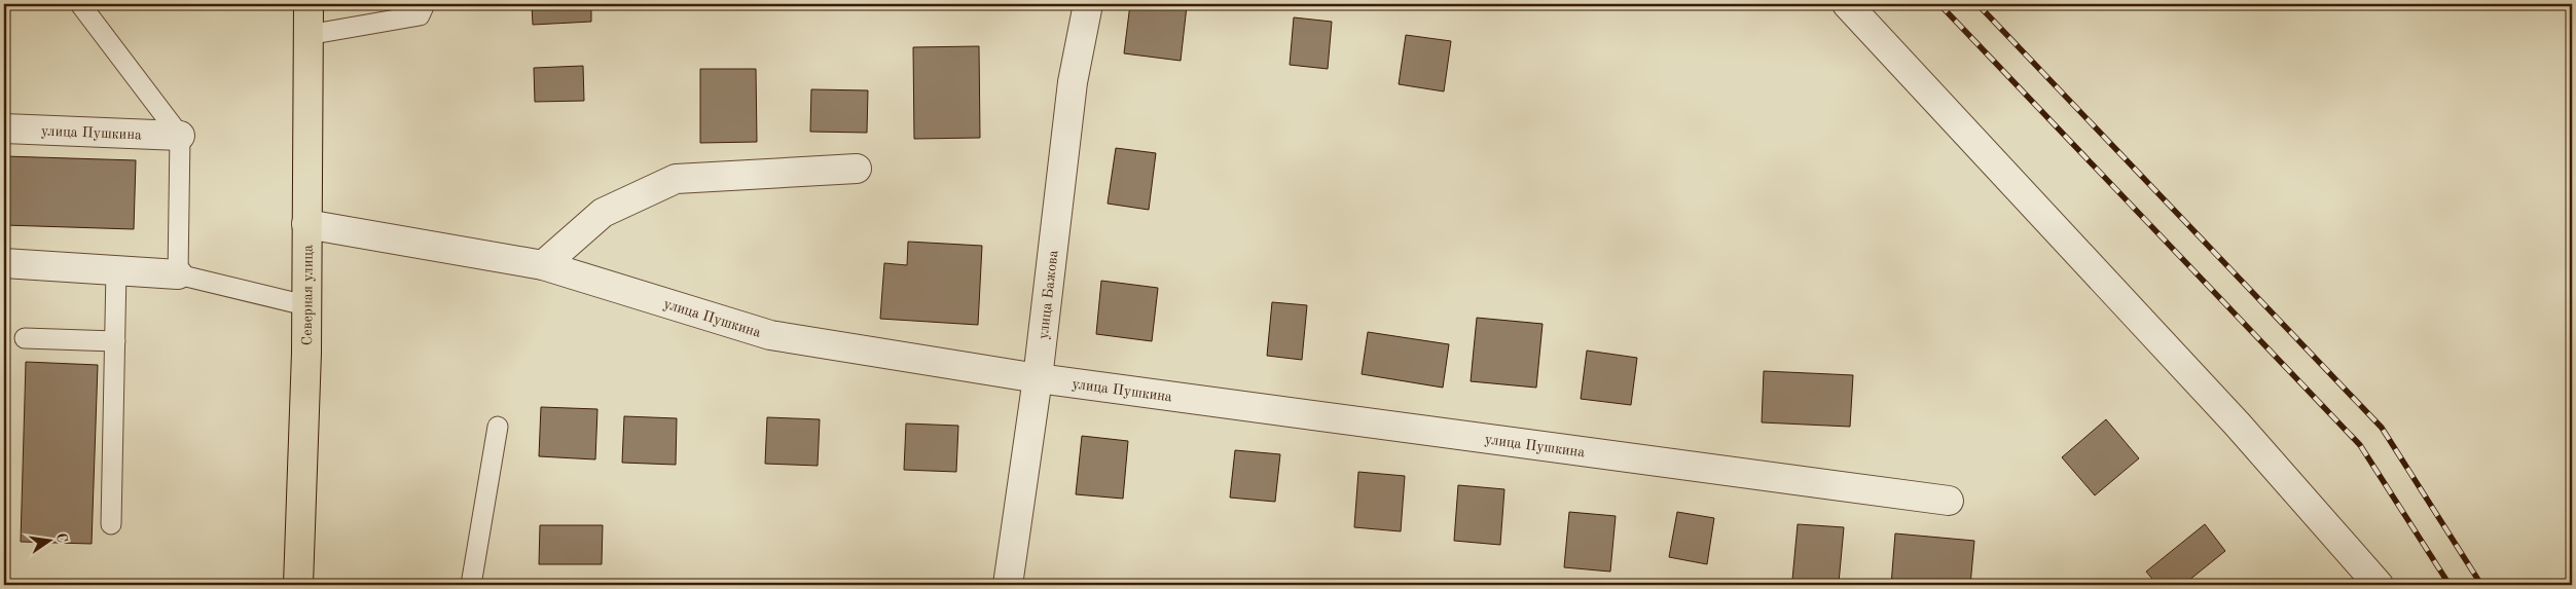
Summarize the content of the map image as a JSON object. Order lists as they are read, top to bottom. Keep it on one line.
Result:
{"streets":{"main road":["Северная улица"],"street":["улица Пушкина","улица Бажова"]},"crossings":[["улица Пушкина","улица Бажова"],["улица Пушкина","Северная улица"]],"north":"right"}
